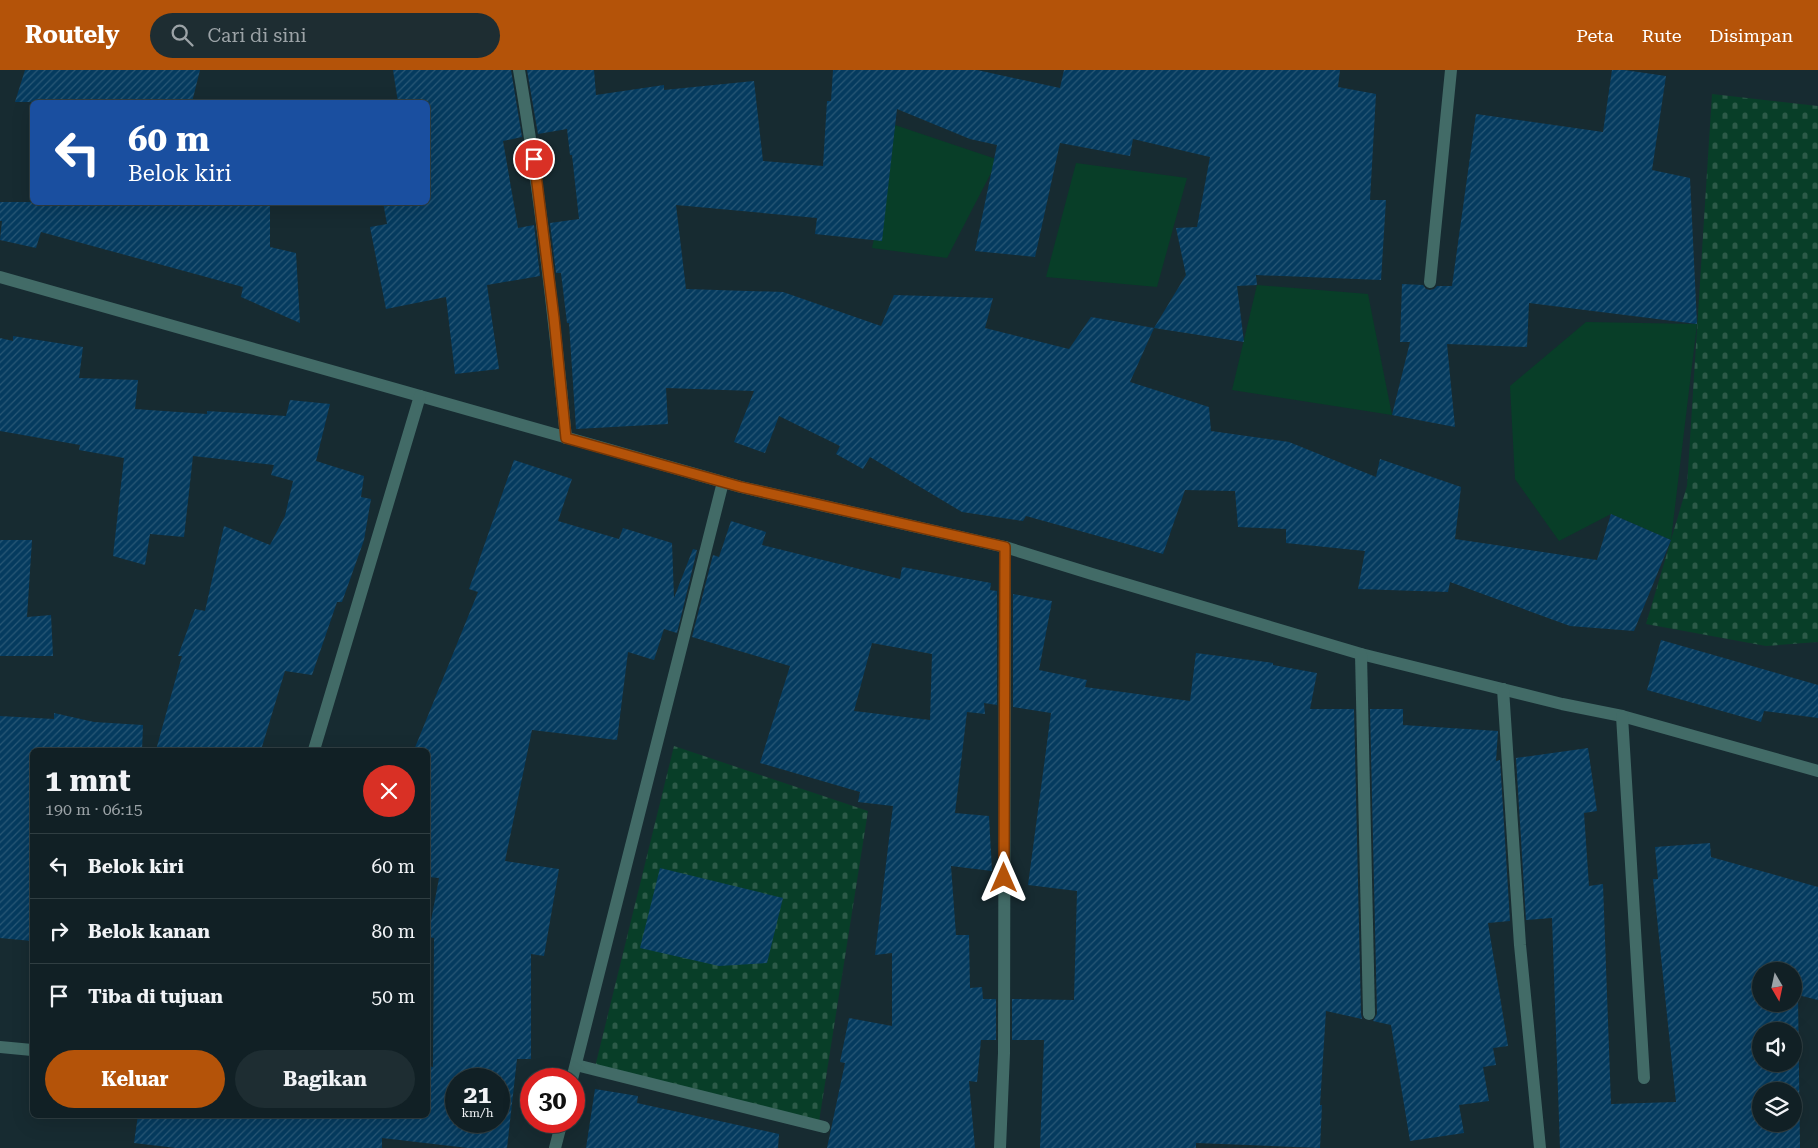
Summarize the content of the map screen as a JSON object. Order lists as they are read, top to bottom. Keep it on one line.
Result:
{"north":"bottom","page":{"header":"Routely","search":"Cari di sini","nav":["Peta","Rute","Disimpan"],"turn":["60 m","Belok kiri"],"heading":["1 mnt","190 m · 06:15"],"list":[{"name":"Belok kiri","value":"60 m"},{"name":"Belok kanan","value":"80 m"},{"name":"Tiba di tujuan","value":"50 m"}],"buttons":["Keluar","Bagikan"],"speed":"21 km/h","limit":"30"}}
